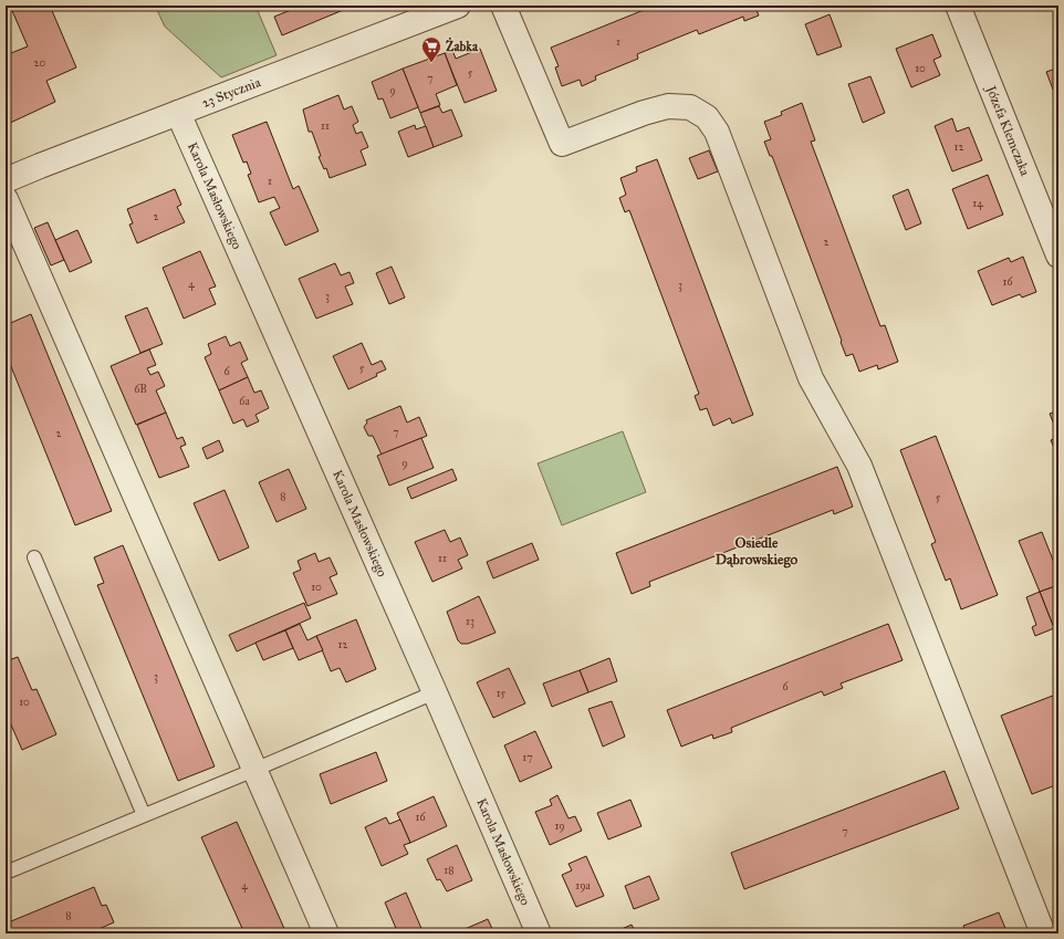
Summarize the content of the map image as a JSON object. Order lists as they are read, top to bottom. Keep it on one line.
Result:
{"streets":{"street":["23 Stycznia","Józefa Klemczaka","Karola Masłowskiego"]},"crossings":[["23 Stycznia","Karola Masłowskiego"]],"districts":["Osiedle Dąbrowskiego"],"places":{"supermarket":["Żabka"]},"house_numbers":["1","20","10","5","7","9","11","12","1","14","2","2","16","4","3","3","5","6","6B","6a","7","2","9","8","5","11","10","13","12","3","6","15","10","17","16","19","7","18","4","19a","8"]}
